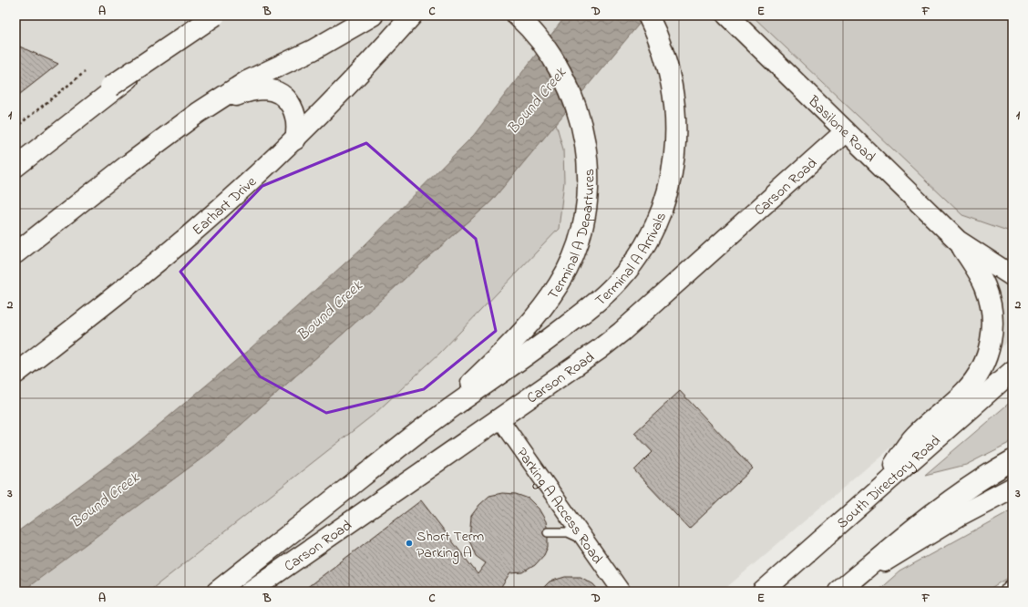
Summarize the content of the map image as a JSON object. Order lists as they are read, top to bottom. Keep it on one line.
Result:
{"streets":{"main road":["Basilone Road","Carson Road","Earhart Drive","Terminal A Departures","Terminal A Arrivals","South Directory Road"],"street":["Parking A Access Road"]},"crossings":[["Basilone Road","Carson Road"],["Carson Road","Parking A Access Road"],["Terminal A Departures","Terminal A Arrivals"]],"water":["Bound Creek"],"places":["Short Term Parking A"],"grid":{"columns":["A","B","C","D","E","F"],"rows":["1","2","3"]}}
